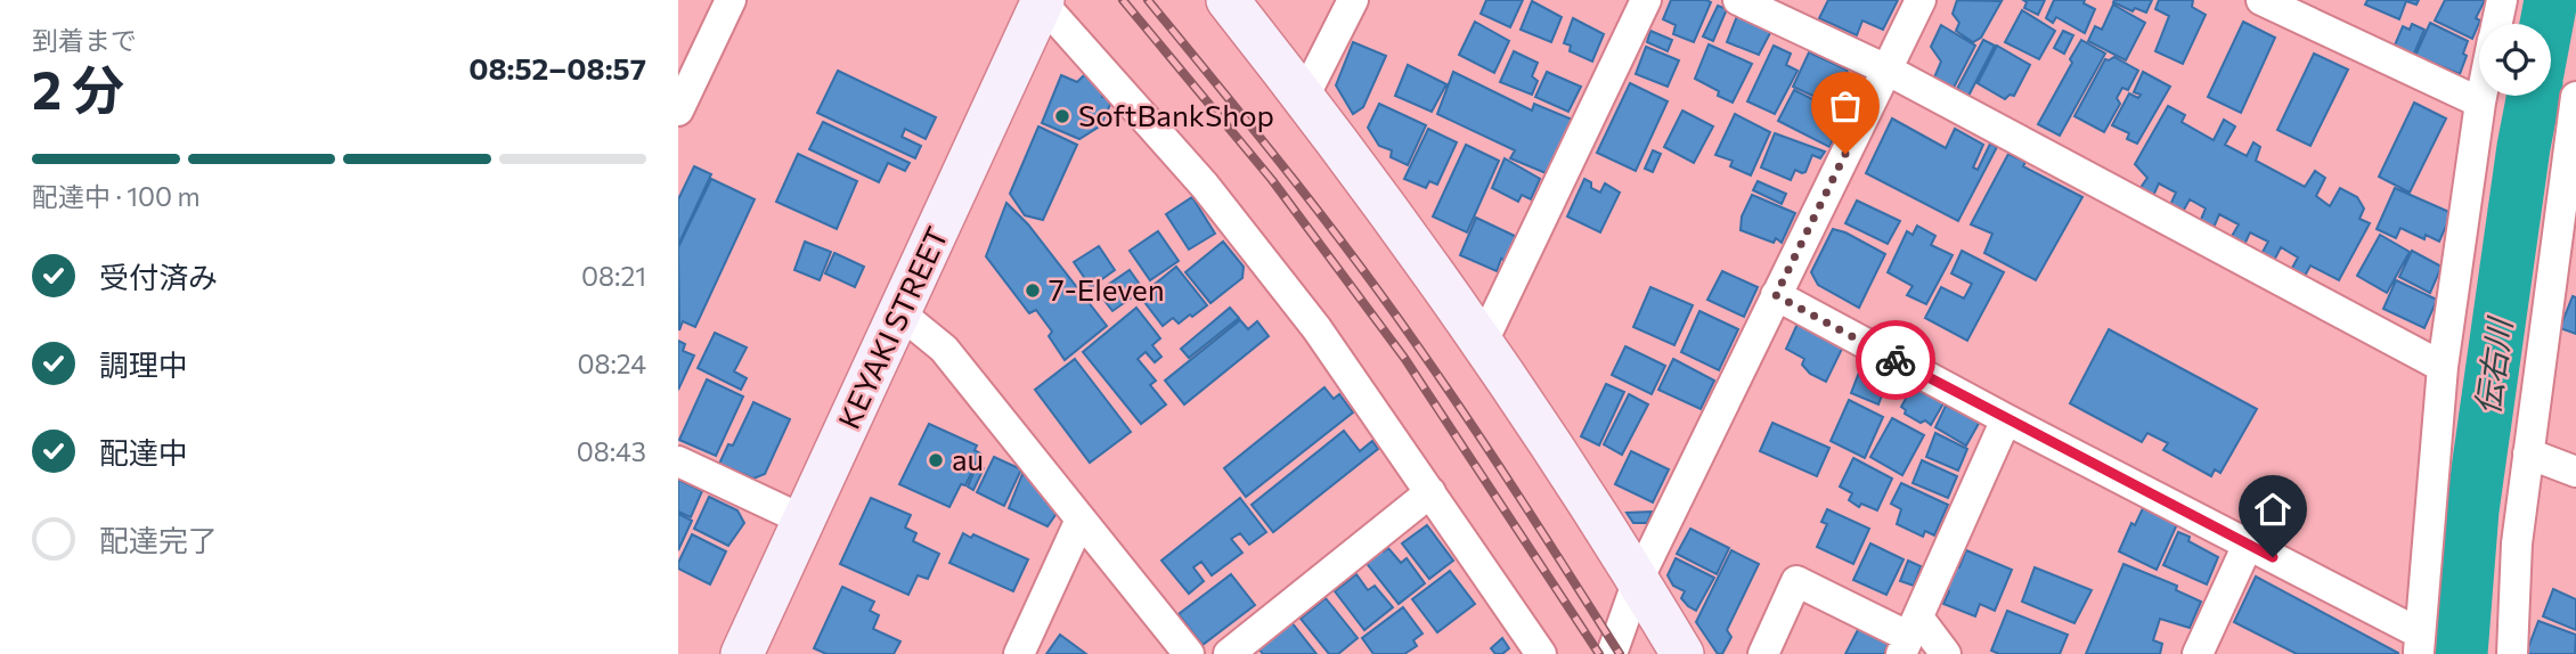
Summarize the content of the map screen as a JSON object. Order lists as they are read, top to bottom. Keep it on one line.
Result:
{"streets":{"street":["KEYAKI STREET"]},"water":["伝右川"],"places":["SoftBankShop","7-Eleven","au"],"page":{"heading":["2 分","到着まで","08:52–08:57"],"bar":"配達中 · 100 m","list":[["受付済み","08:21"],["調理中","08:24"],["配達中","08:43"],"配達完了"]}}
